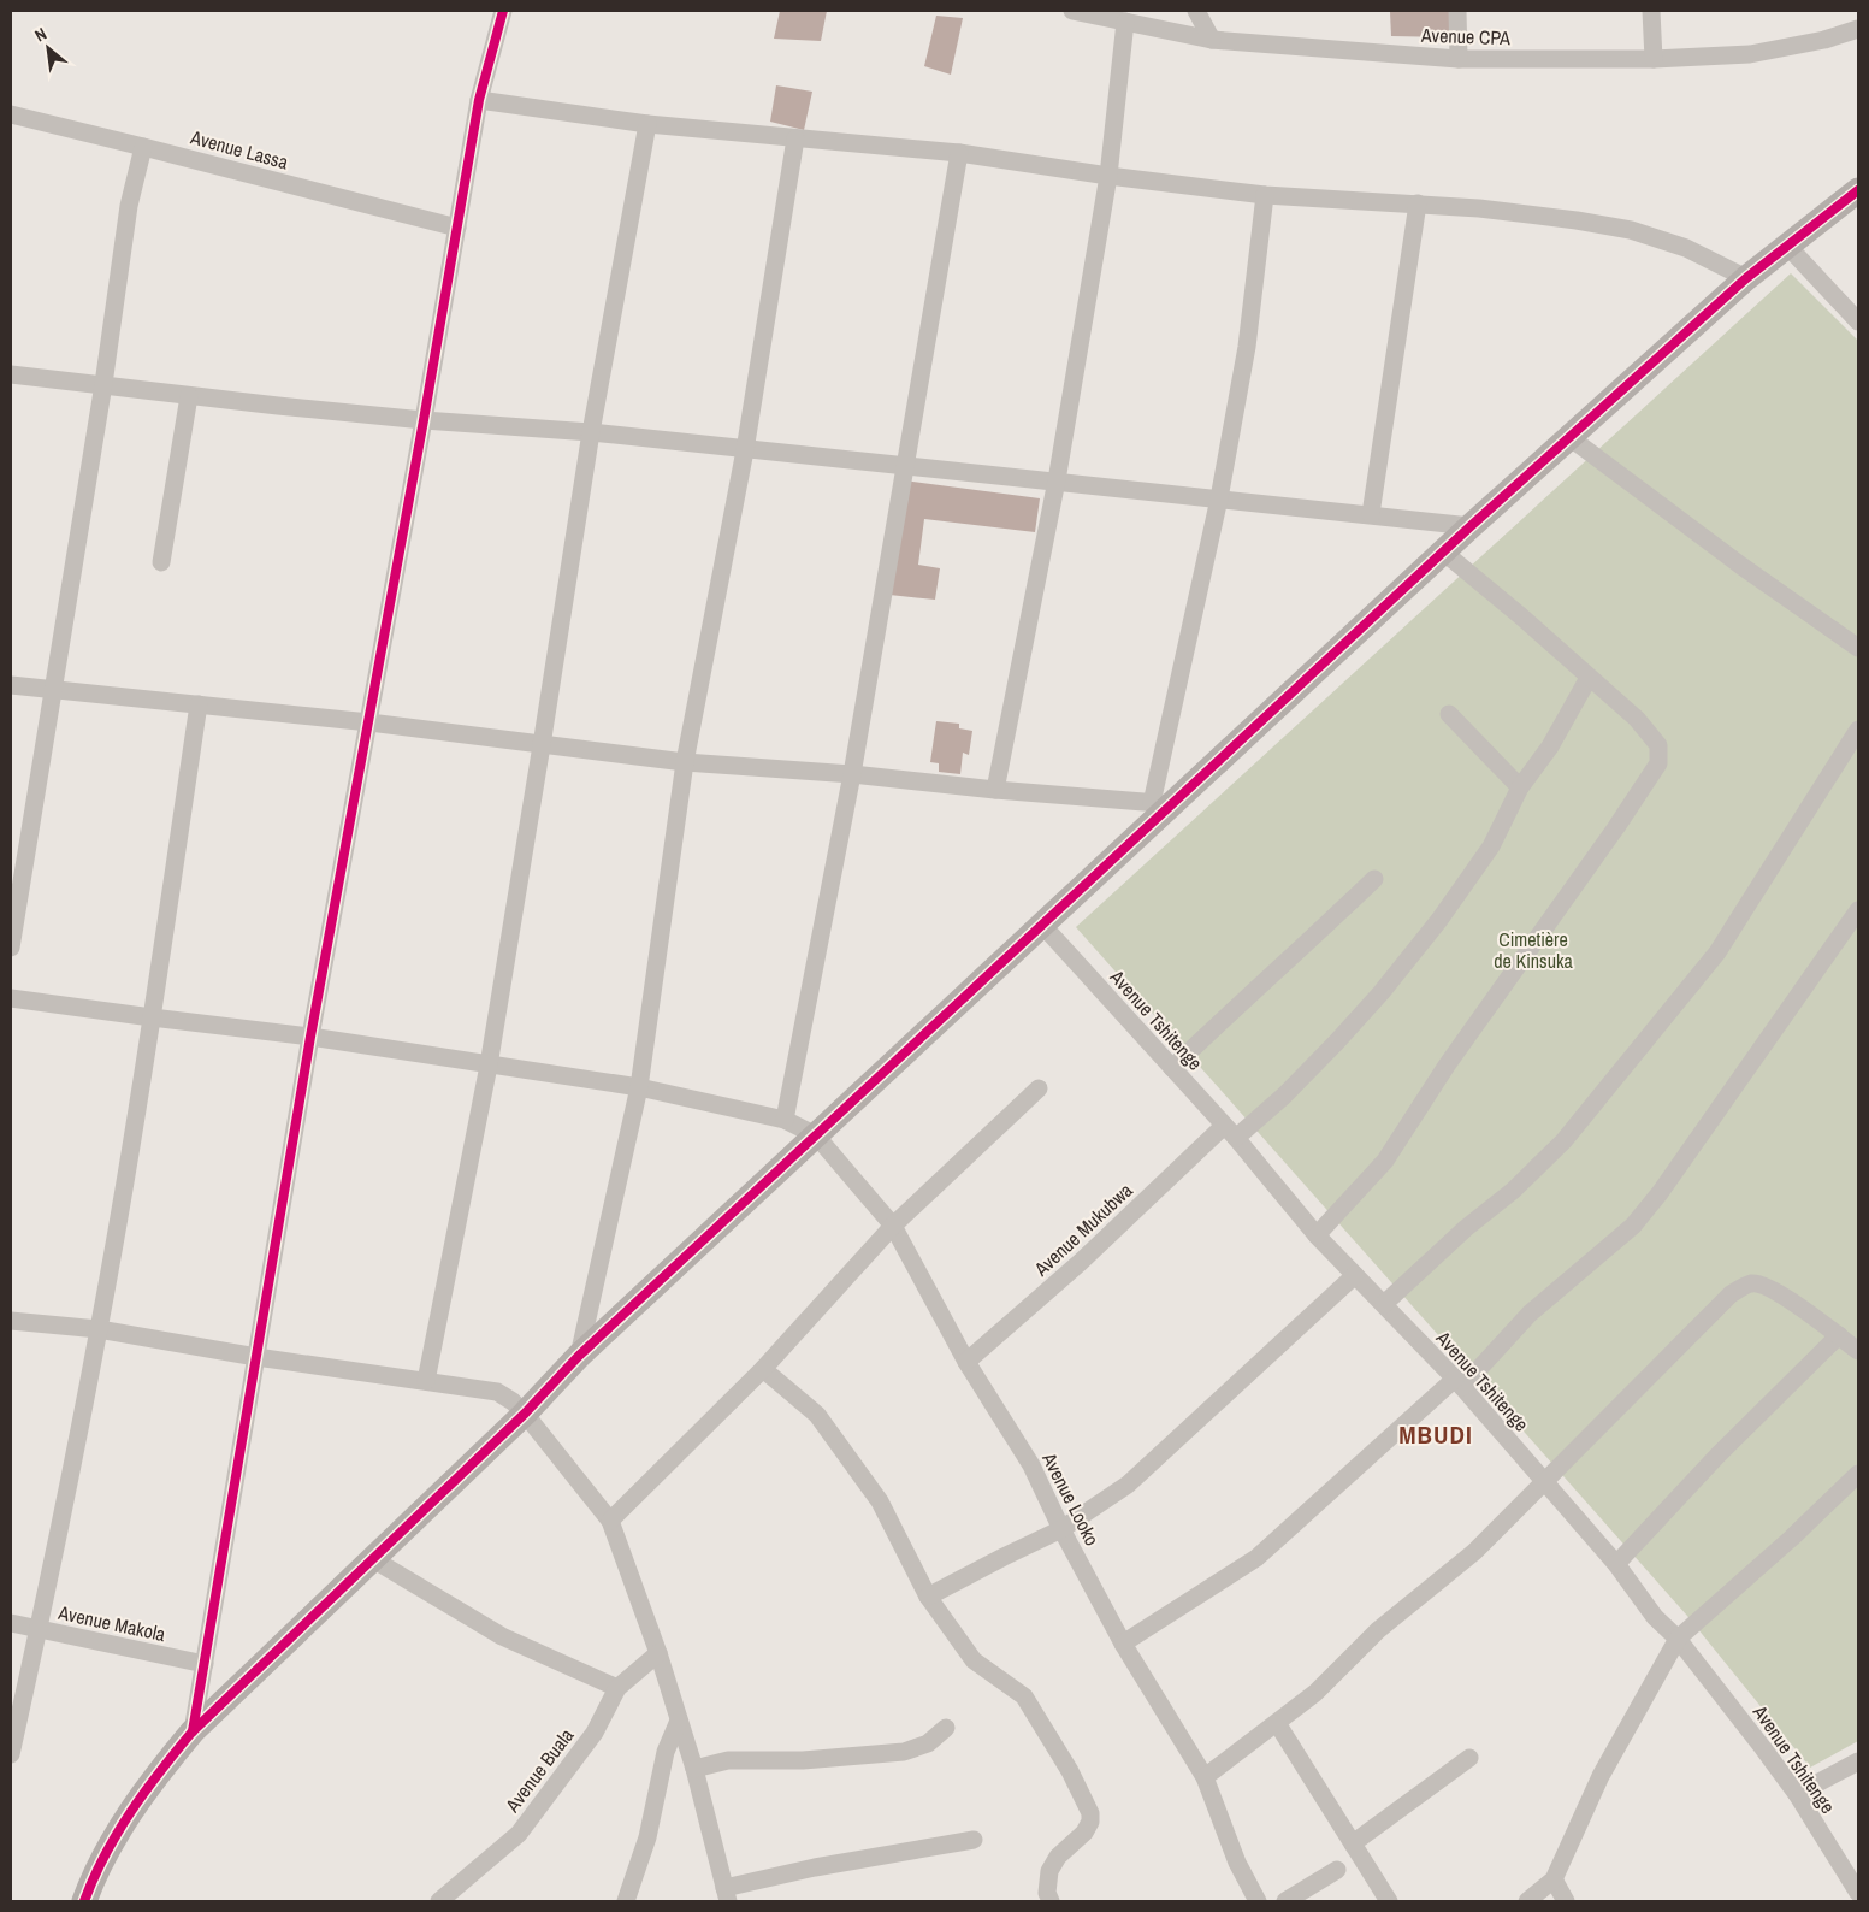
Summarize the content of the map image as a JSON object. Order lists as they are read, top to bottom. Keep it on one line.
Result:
{"streets":{"street":["Avenue CPA","Avenue Lassa","Avenue Tshitenge","Avenue Mukubwa","Avenue Looko","Avenue Makola","Avenue Buala"]},"crossings":[["Avenue Tshitenge","Avenue Mukubwa"],["Avenue Mukubwa","Avenue Looko"]],"districts":["MBUDI"],"parks":["Cimetière de Kinsuka"],"north":"top left"}
